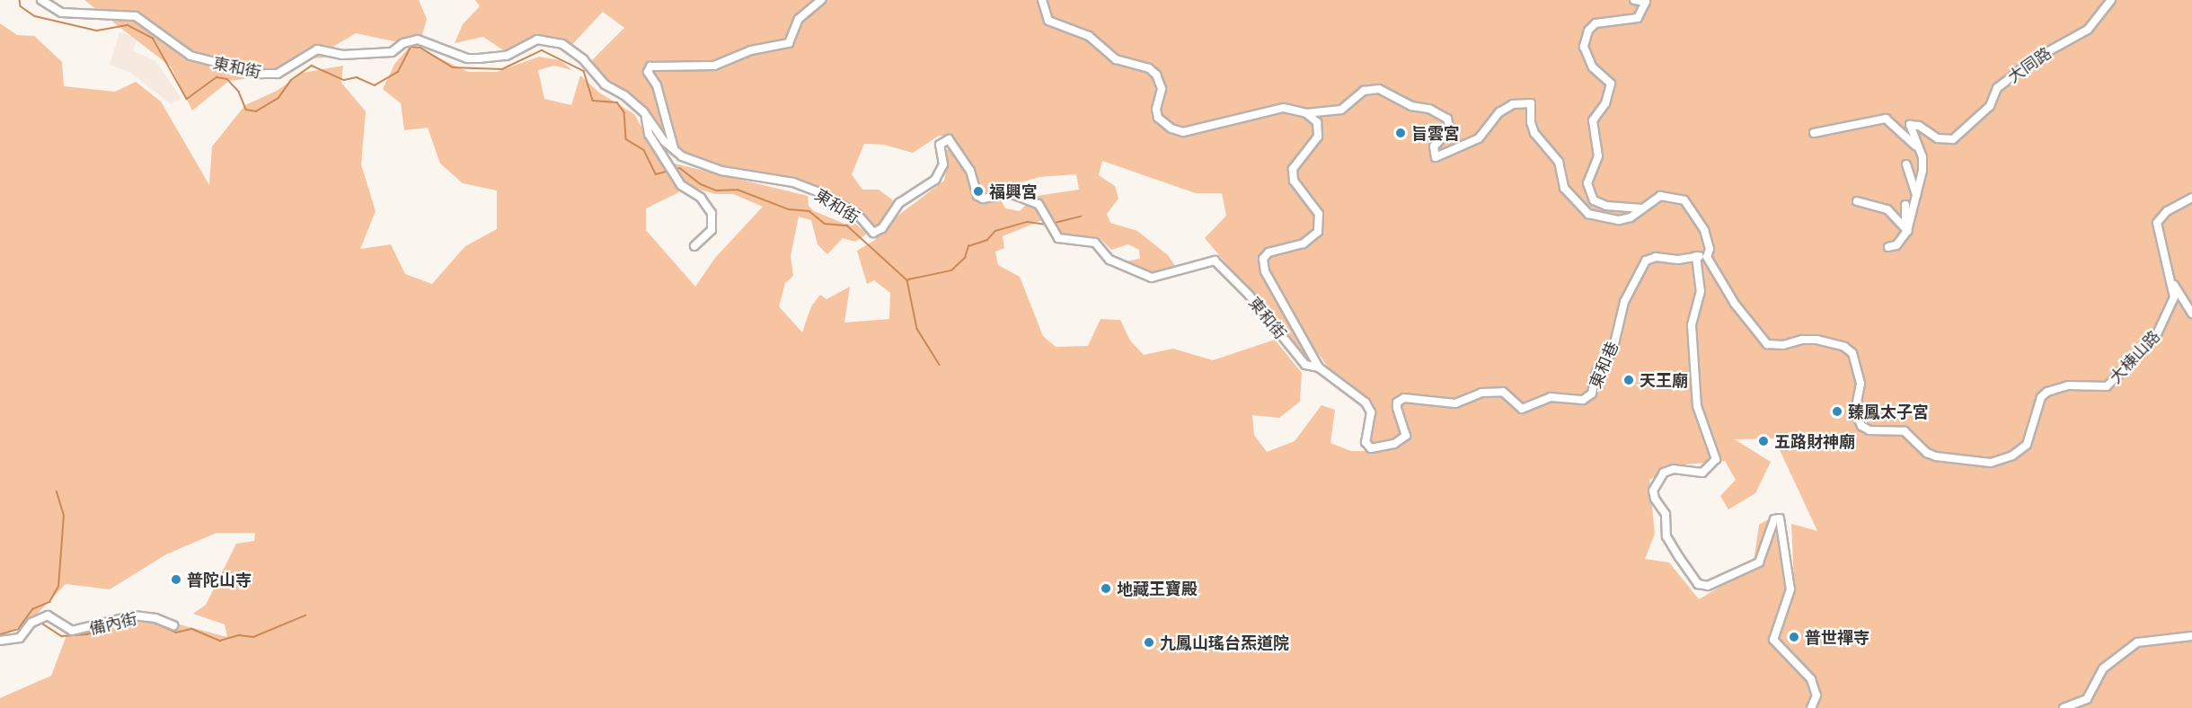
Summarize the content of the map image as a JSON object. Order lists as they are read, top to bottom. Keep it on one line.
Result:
{"streets":{"street":["大同路","東和街","大棟山路","東和巷","備內街"]},"crossings":[["東和街","東和巷"]],"places":["旨雲宮","福興宮","天王廟","臻鳳太子宮","五路財神廟","普陀山寺","地藏王寶殿","普世禪寺","九鳳山瑤台炁道院"]}
